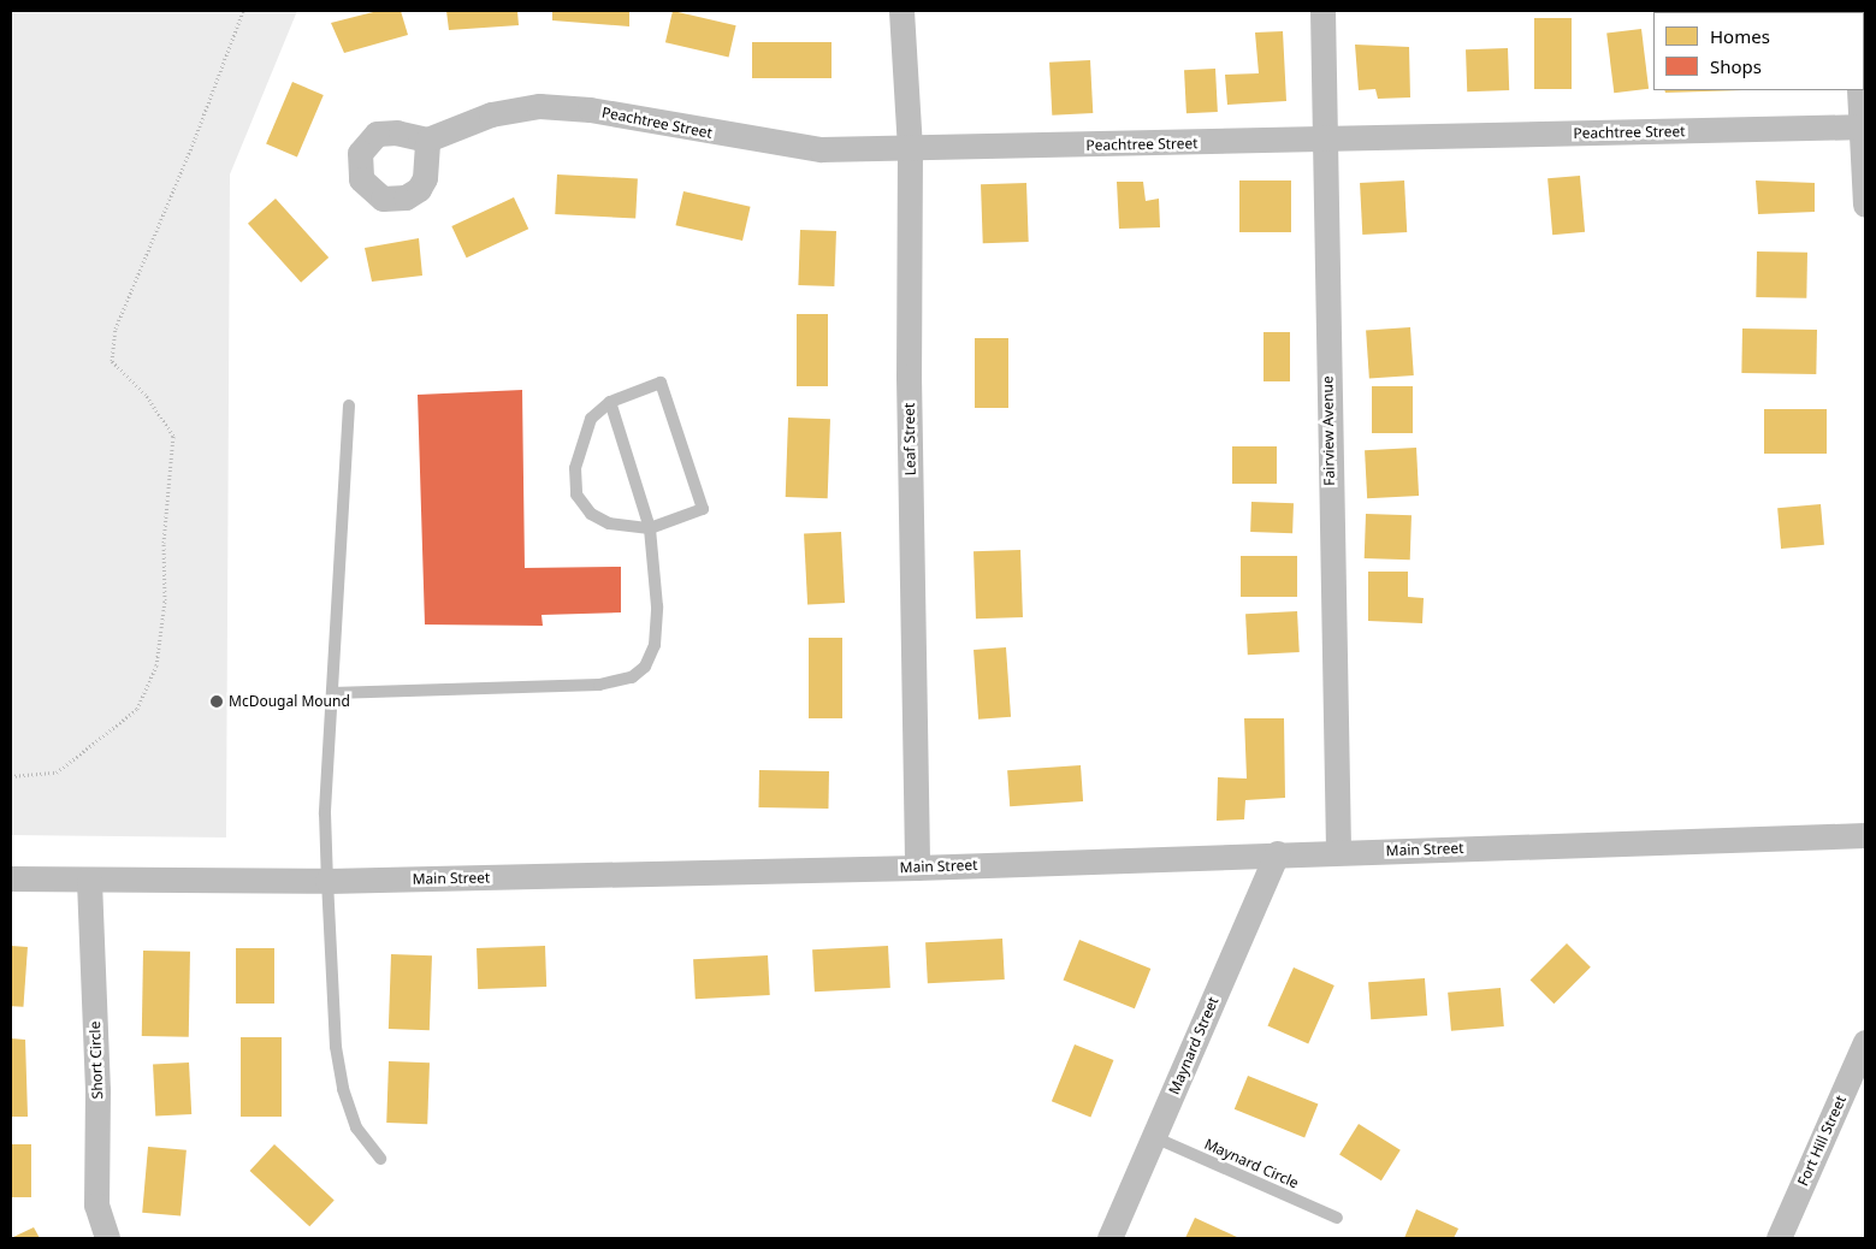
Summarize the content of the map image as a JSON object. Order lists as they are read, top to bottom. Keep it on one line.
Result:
{"streets":{"street":["Peachtree Street","Fairview Avenue","Leaf Street","Main Street","Maynard Street","Short Circle","Fort Hill Street"],"lane":["Maynard Circle"]},"crossings":[["Peachtree Street","Fairview Avenue"],["Peachtree Street","Leaf Street"],["Fairview Avenue","Main Street"],["Leaf Street","Main Street"],["Main Street","Maynard Street"],["Main Street","Short Circle"],["Maynard Street","Maynard Circle"]],"places":["McDougal Mound"],"legend":["Homes","Shops"]}
